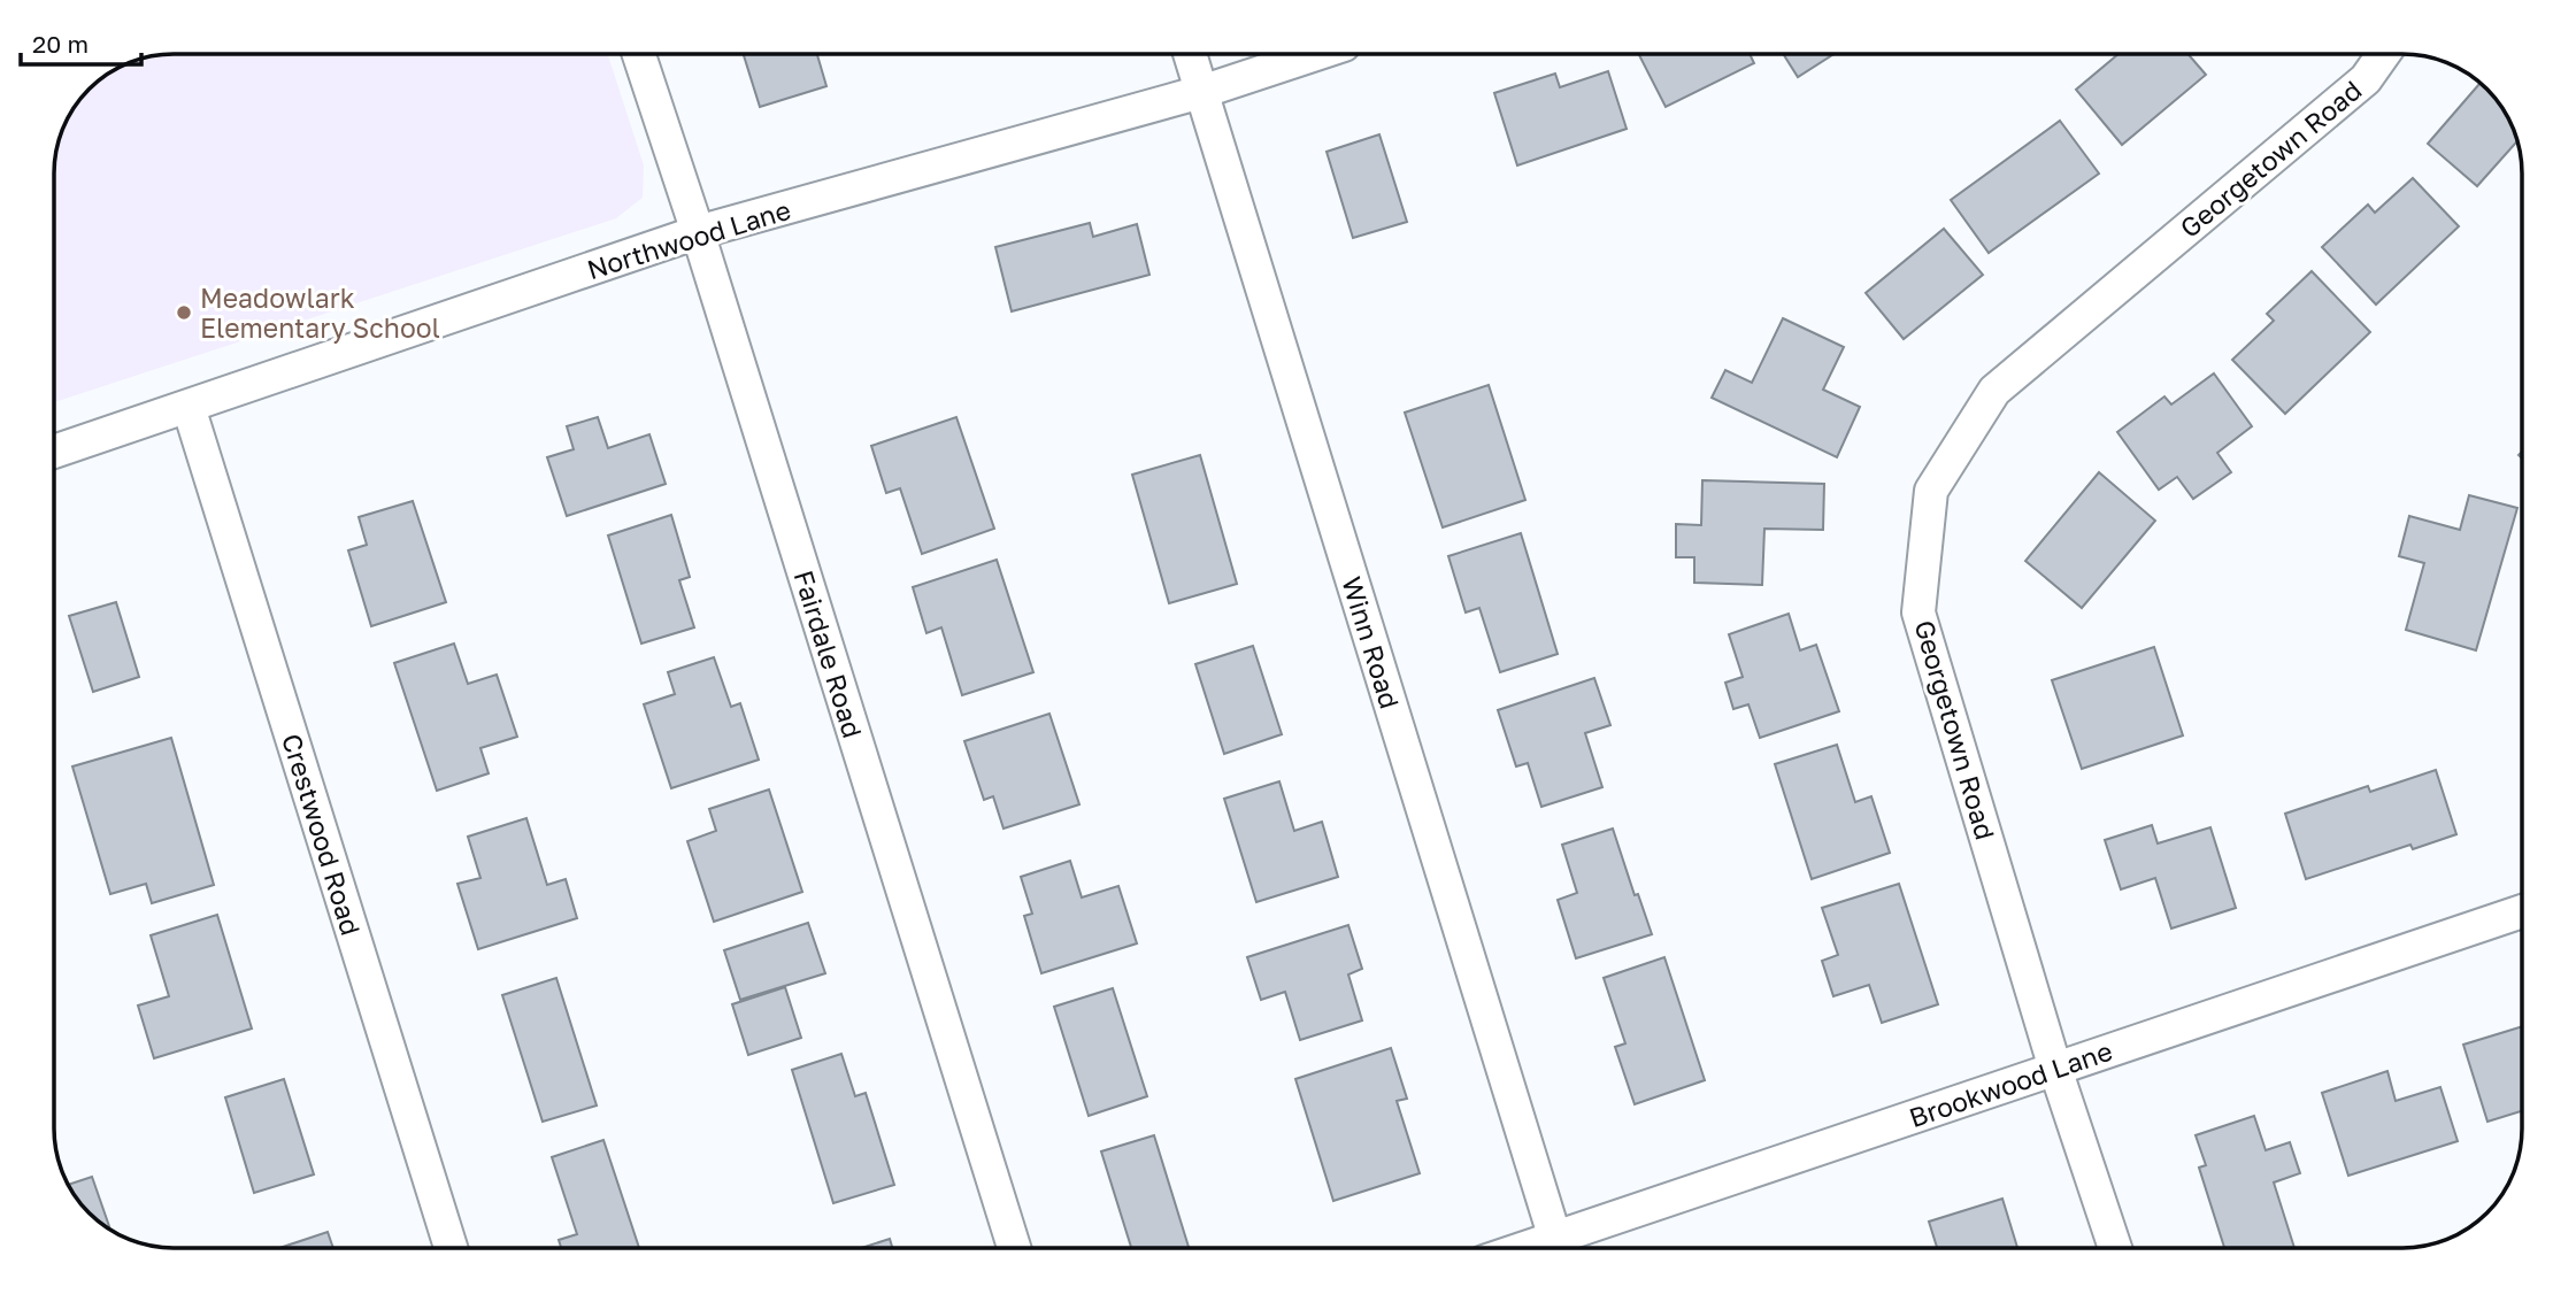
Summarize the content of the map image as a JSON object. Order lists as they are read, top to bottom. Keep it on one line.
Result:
{"streets":{"street":["Georgetown Road","Northwood Lane","Winn Road","Fairdale Road","Crestwood Road","Brookwood Lane"]},"crossings":[["Georgetown Road","Brookwood Lane"],["Northwood Lane","Winn Road"],["Northwood Lane","Fairdale Road"],["Northwood Lane","Crestwood Road"],["Winn Road","Brookwood Lane"]],"places":["Meadowlark Elementary School"],"scale_bar":"20 m"}
